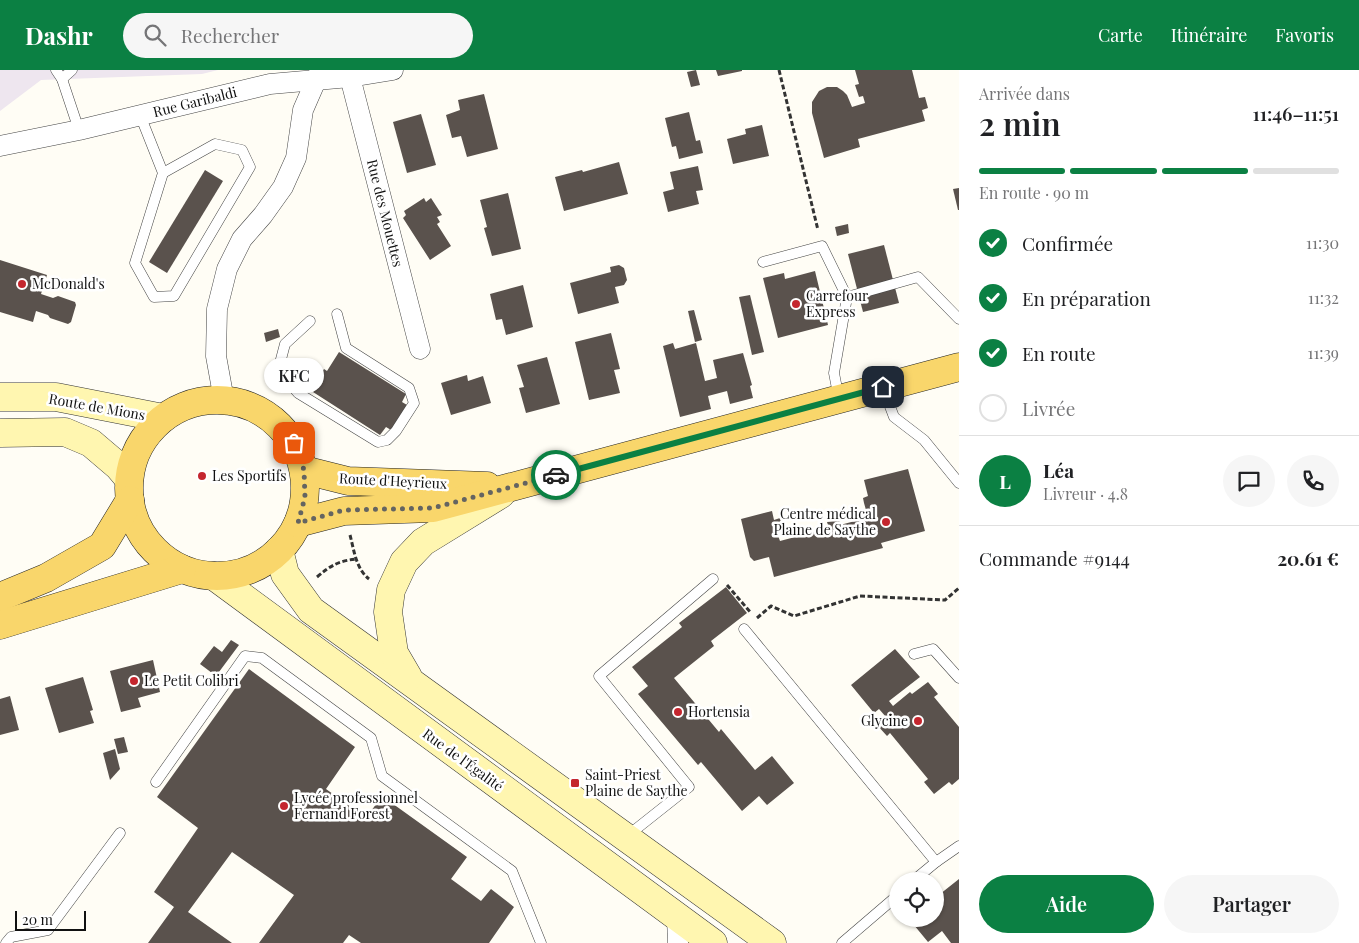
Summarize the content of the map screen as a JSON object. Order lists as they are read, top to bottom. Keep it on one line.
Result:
{"streets":{"main road":["Route d'Heyrieux"],"street":["Rue Garibaldi","Rue des Mouettes","Route de Mions","Rue de l'Égalité"]},"crossings":[["Rue Garibaldi","Rue des Mouettes"],["Route de Mions","Route d'Heyrieux"],["Route de Mions","Rue de l'Égalité"],["Route d'Heyrieux","Rue de l'Égalité"]],"places":{"other":["McDonald's","Carrefour Express","KFC","Les Sportifs","Centre médical Plaine de Saythe","Le Petit Colibri","Hortensia","Glycine","Lycée professionnel Fernand Forest"],"transit":["Saint-Priest Plaine de Saythe"]},"scale_bar":"20 m","page":{"header":"Dashr","search":"Rechercher","nav":["Carte","Itinéraire","Favoris"],"heading":["2 min","Arrivée dans","11:46–11:51"],"panel":["Léa","Livreur · 4.8","Commande #9144","20.61 €"],"bar":"En route · 90 m","list":[["Confirmée","11:30"],["En préparation","11:32"],["En route","11:39"],"Livrée"],"bubble":"KFC","round":"L","buttons":["Aide","Partager"],"scale":"20 m"}}
